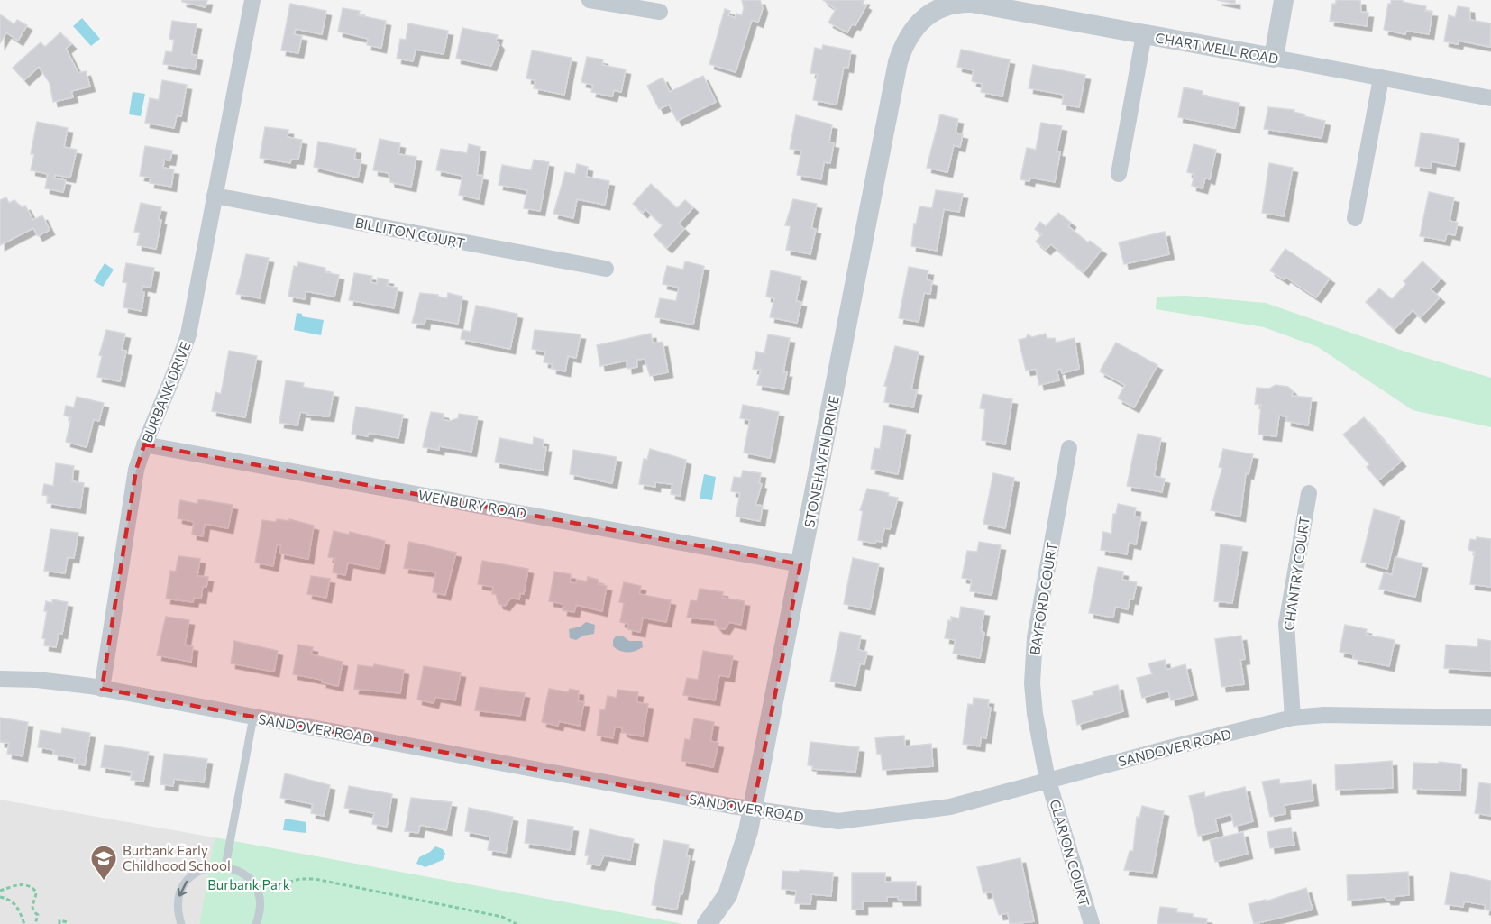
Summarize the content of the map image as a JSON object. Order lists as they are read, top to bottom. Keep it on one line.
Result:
{"streets":{"street":["CHARTWELL ROAD","BILLITON COURT","BURBANK DRIVE","STONEHAVEN DRIVE","WENBURY ROAD","CHANTRY COURT","BAYFORD COURT","SANDOVER ROAD","CLARION COURT"]},"crossings":[["CHARTWELL ROAD","STONEHAVEN DRIVE"],["BILLITON COURT","BURBANK DRIVE"],["BURBANK DRIVE","WENBURY ROAD"],["BURBANK DRIVE","SANDOVER ROAD"],["STONEHAVEN DRIVE","WENBURY ROAD"],["STONEHAVEN DRIVE","SANDOVER ROAD"],["CHANTRY COURT","SANDOVER ROAD"],["BAYFORD COURT","SANDOVER ROAD"],["BAYFORD COURT","CLARION COURT"],["SANDOVER ROAD","CLARION COURT"]],"parks":["Burbank Park"],"places":{"school or university":["Burbank Early Childhood School"]}}
